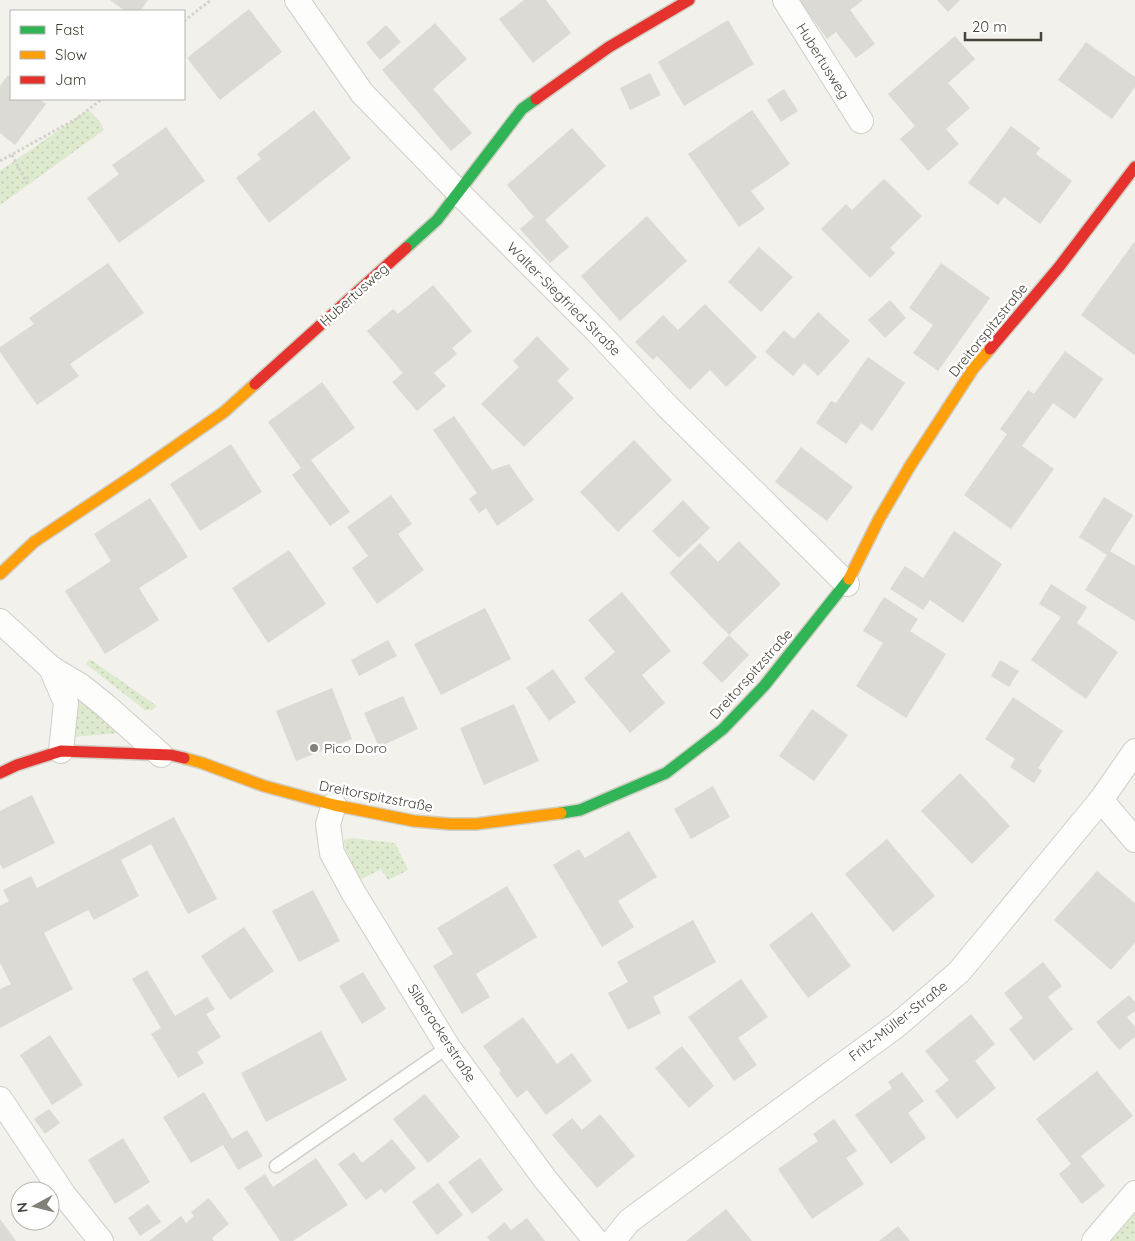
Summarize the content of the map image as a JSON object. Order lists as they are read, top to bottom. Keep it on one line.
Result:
{"streets":{"street":["Hubertusweg","Walter-Siegfried-Straße","Dreitorspitzstraße","Fritz-Müller-Straße","Silberackerstraße"]},"crossings":[["Hubertusweg","Walter-Siegfried-Straße"],["Walter-Siegfried-Straße","Dreitorspitzstraße"],["Dreitorspitzstraße","Silberackerstraße"]],"places":["Pico Doro"],"legend":["Fast","Slow","Jam"],"scale_bar":"20 m","north":"left"}
